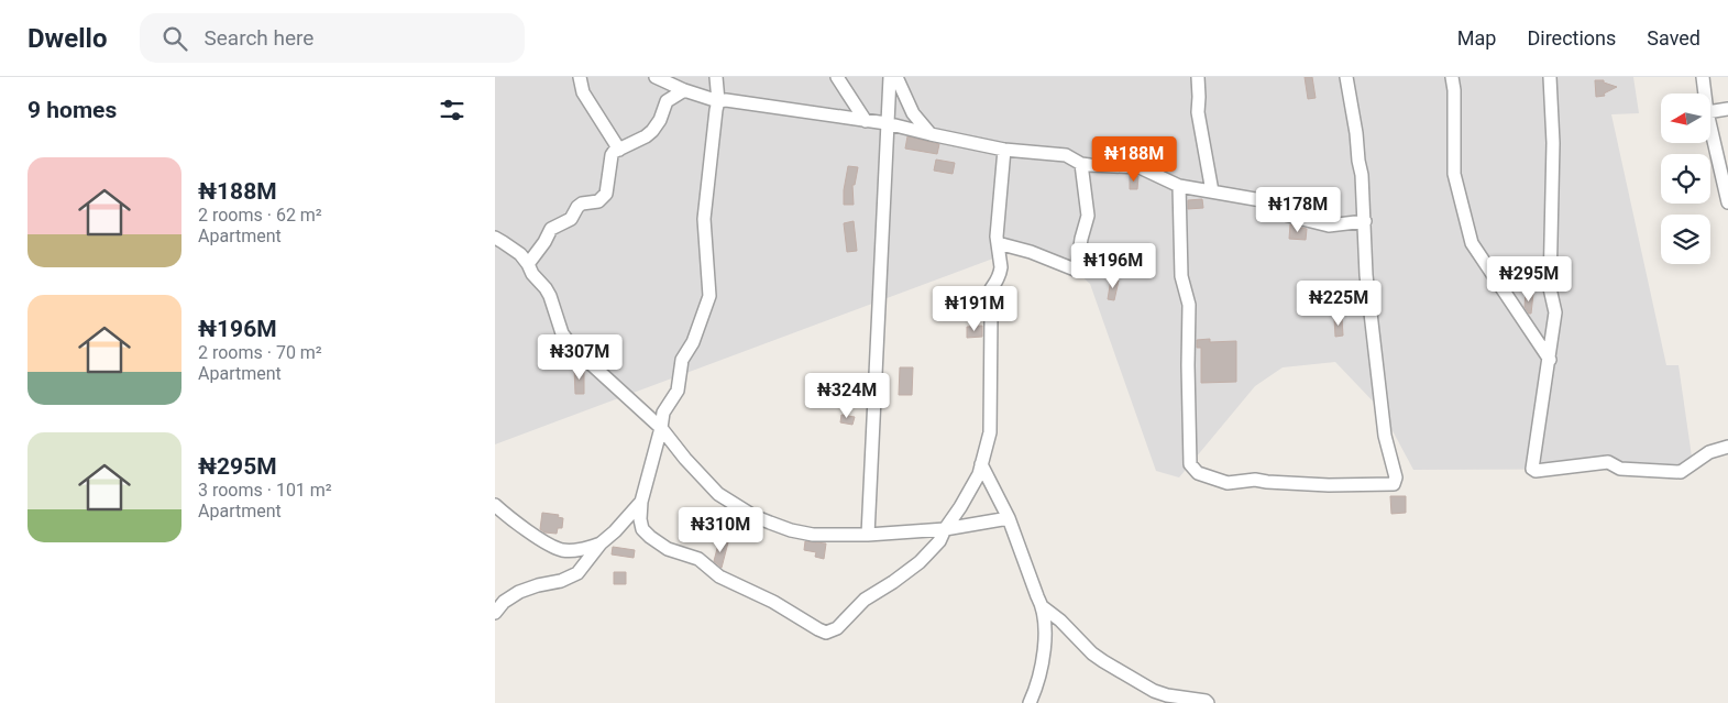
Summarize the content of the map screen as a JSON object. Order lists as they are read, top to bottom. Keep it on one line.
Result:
{"north":"left","page":{"header":"Dwello","search":"Search here","nav":["Map","Directions","Saved"],"heading":"9 homes","price":["₦188M","₦178M","₦196M","₦295M","₦225M","₦191M","₦307M","₦324M","₦310M"],"list":[{"name":"₦188M","note":"2 rooms · 62 m² · Apartment"},{"name":"₦196M","note":"2 rooms · 70 m² · Apartment"},{"name":"₦295M","note":"3 rooms · 101 m² · Apartment"}]}}
